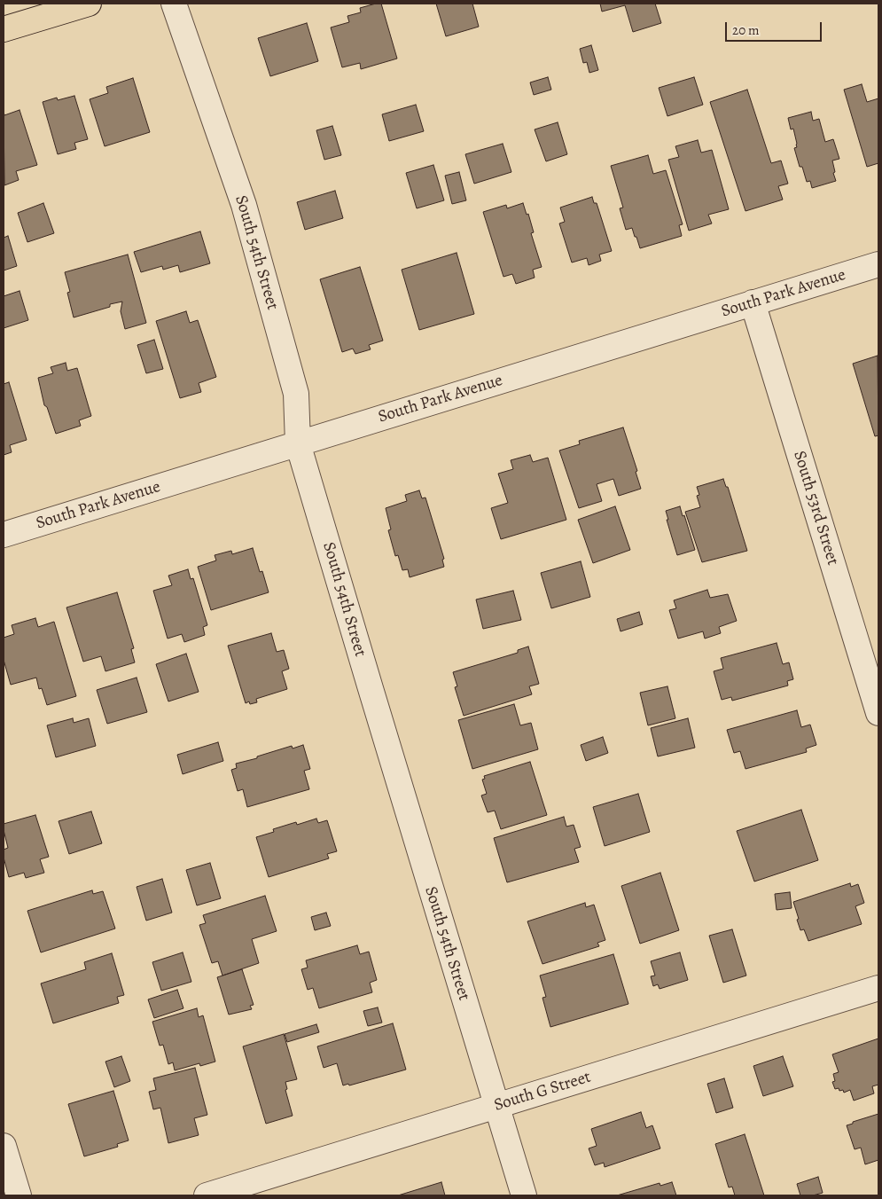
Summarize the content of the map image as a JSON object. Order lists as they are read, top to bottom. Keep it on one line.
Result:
{"streets":{"street":["South 54th Street","South Park Avenue","South 53rd Street","South G Street"]},"crossings":[["South 54th Street","South Park Avenue"],["South 54th Street","South G Street"],["South Park Avenue","South 53rd Street"]],"scale_bar":"20 m"}
